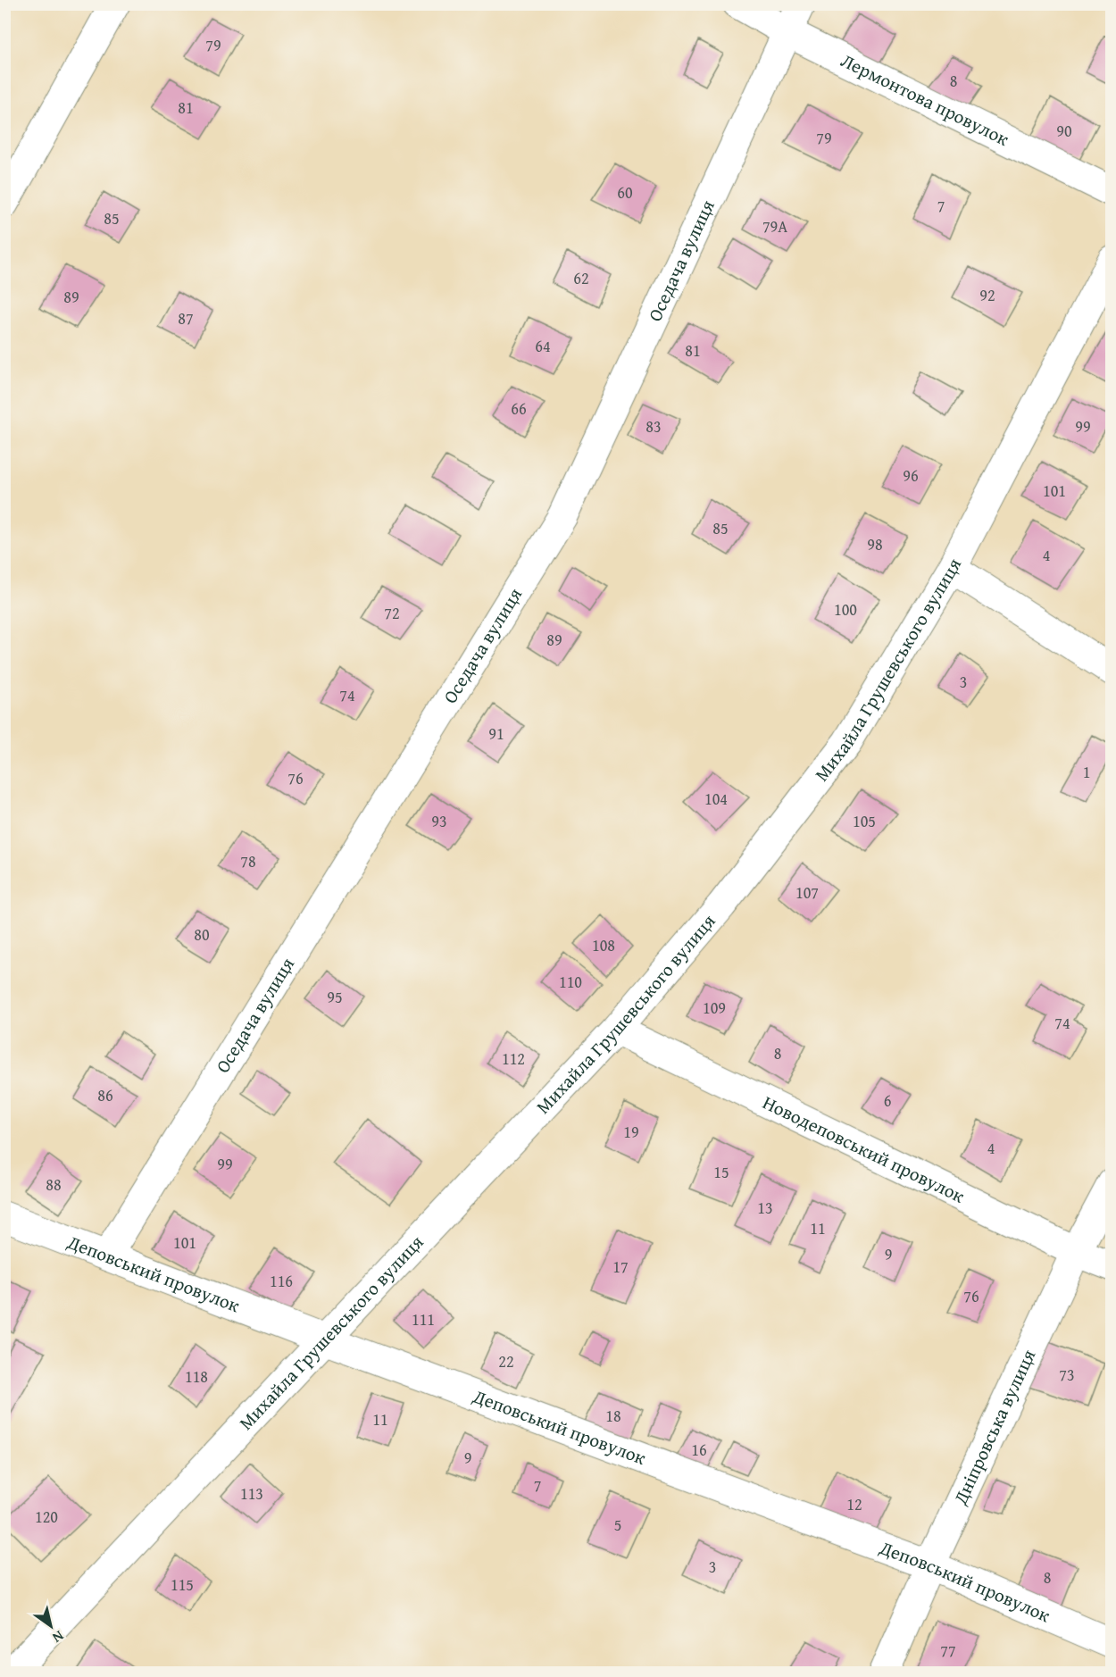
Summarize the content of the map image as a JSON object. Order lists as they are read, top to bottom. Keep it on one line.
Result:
{"streets":{"street":["Лермонтова провулок","Оседача вулиця","Михайла Грушевського вулиця","Новодеповський провулок","Деповський провулок","Дніпровська вулиця"]},"crossings":[["Лермонтова провулок","Оседача вулиця"],["Оседача вулиця","Деповський провулок"],["Михайла Грушевського вулиця","Новодеповський провулок"],["Михайла Грушевського вулиця","Деповський провулок"],["Новодеповський провулок","Дніпровська вулиця"],["Деповський провулок","Дніпровська вулиця"]],"house_numbers":["79","8","81","90","79","60","7","85","79А","62","92","89","87","64","81","66","83","99","96","101","85","98","4","100","72","89","3","74","91","1","76","104","93","105","78","107","80","108","110","95","109","74","8","112","86","6","19","4","99","15","88","13","11","101","9","17","116","76","111","22","73","118","18","11","16","9","7","113","12","120","5","3","8","115","77"],"north":"bottom right"}
